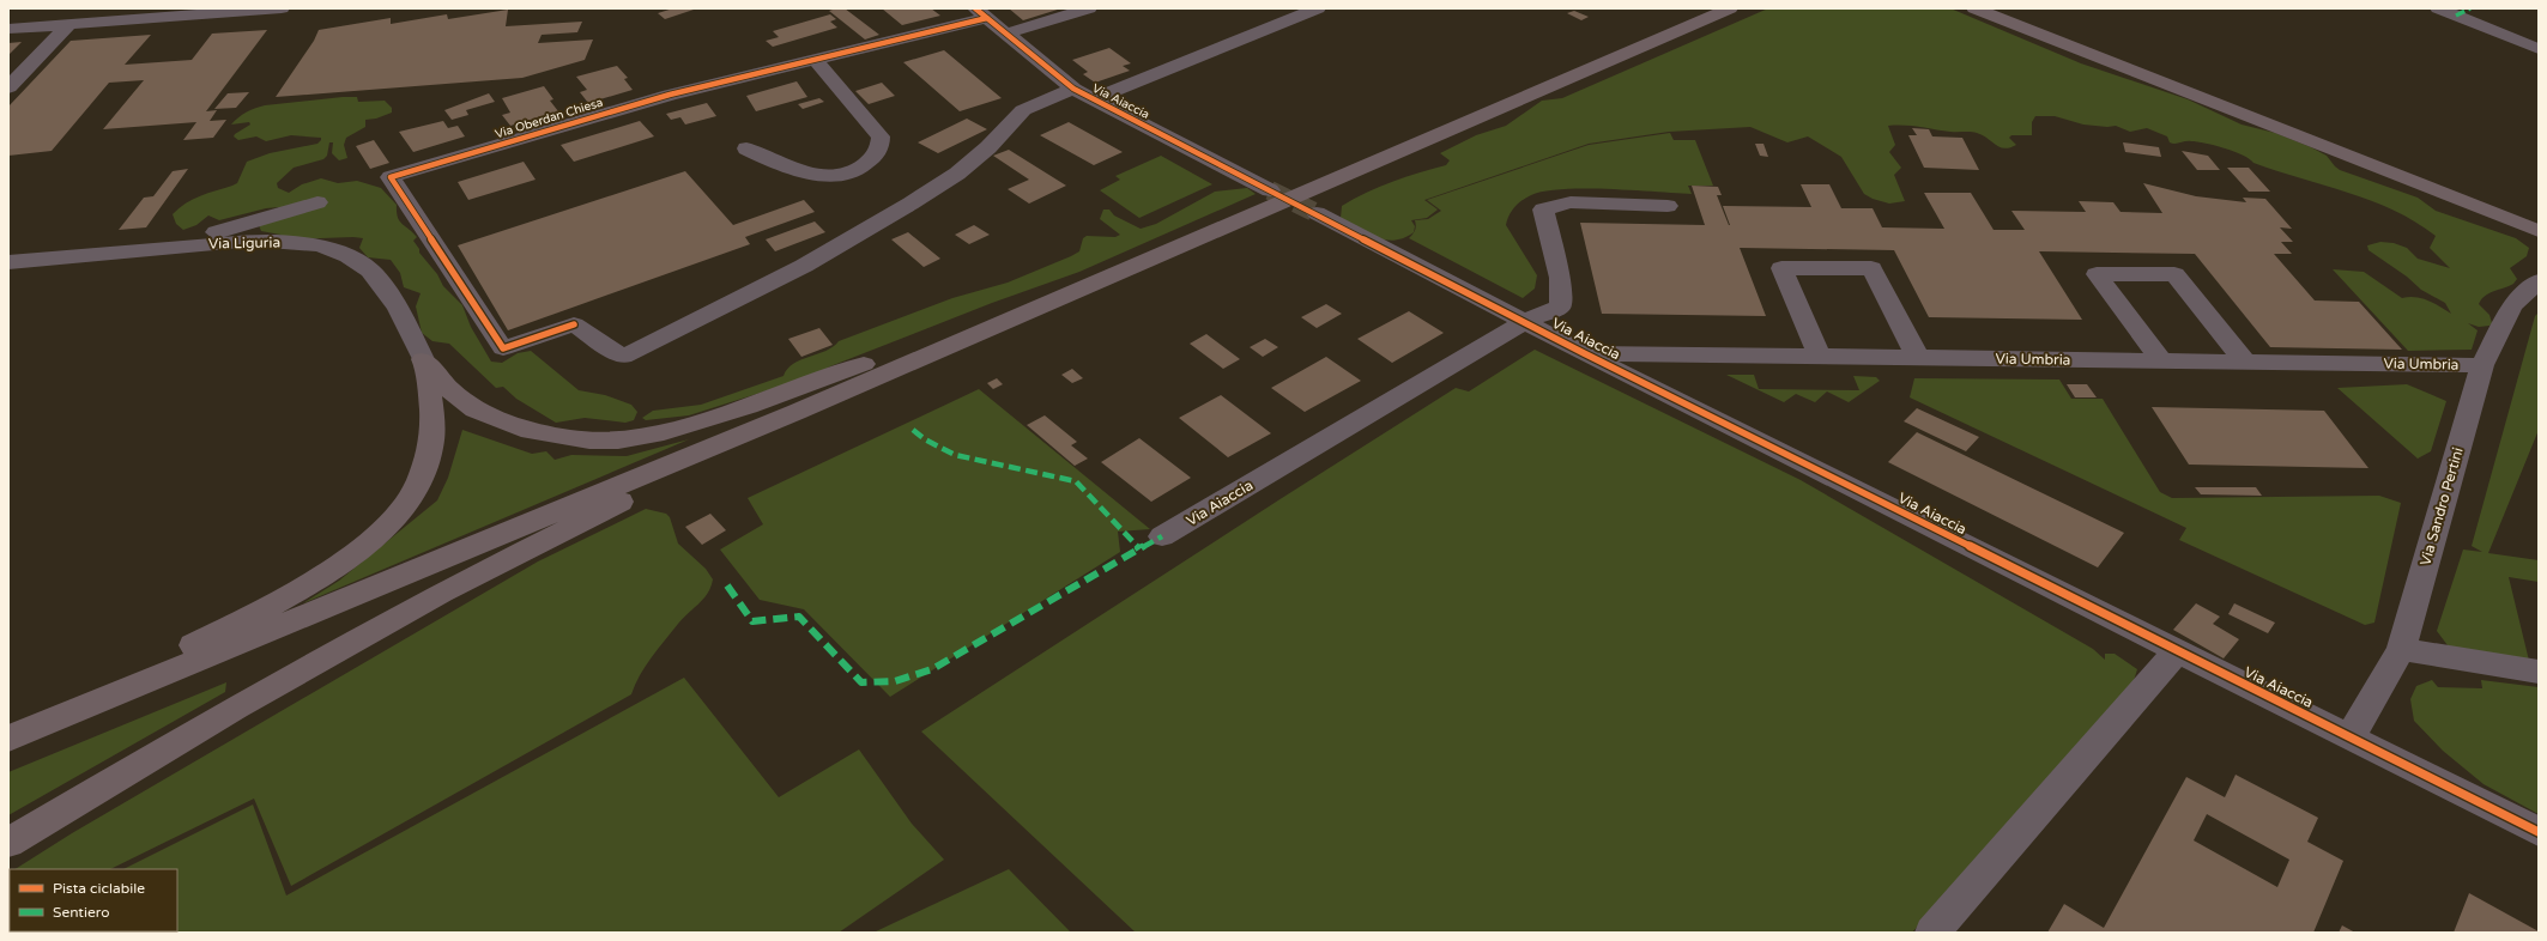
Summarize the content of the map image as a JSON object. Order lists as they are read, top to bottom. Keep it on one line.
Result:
{"streets":{"street":["Via Aiaccia","Via Oberdan Chiesa","Via Liguria","Via Umbria","Via Sandro Pertini"]},"crossings":[["Via Aiaccia","Via Oberdan Chiesa"],["Via Aiaccia","Via Umbria"],["Via Aiaccia","Via Sandro Pertini"],["Via Umbria","Via Sandro Pertini"]],"legend":["Pista ciclabile","Sentiero"]}
